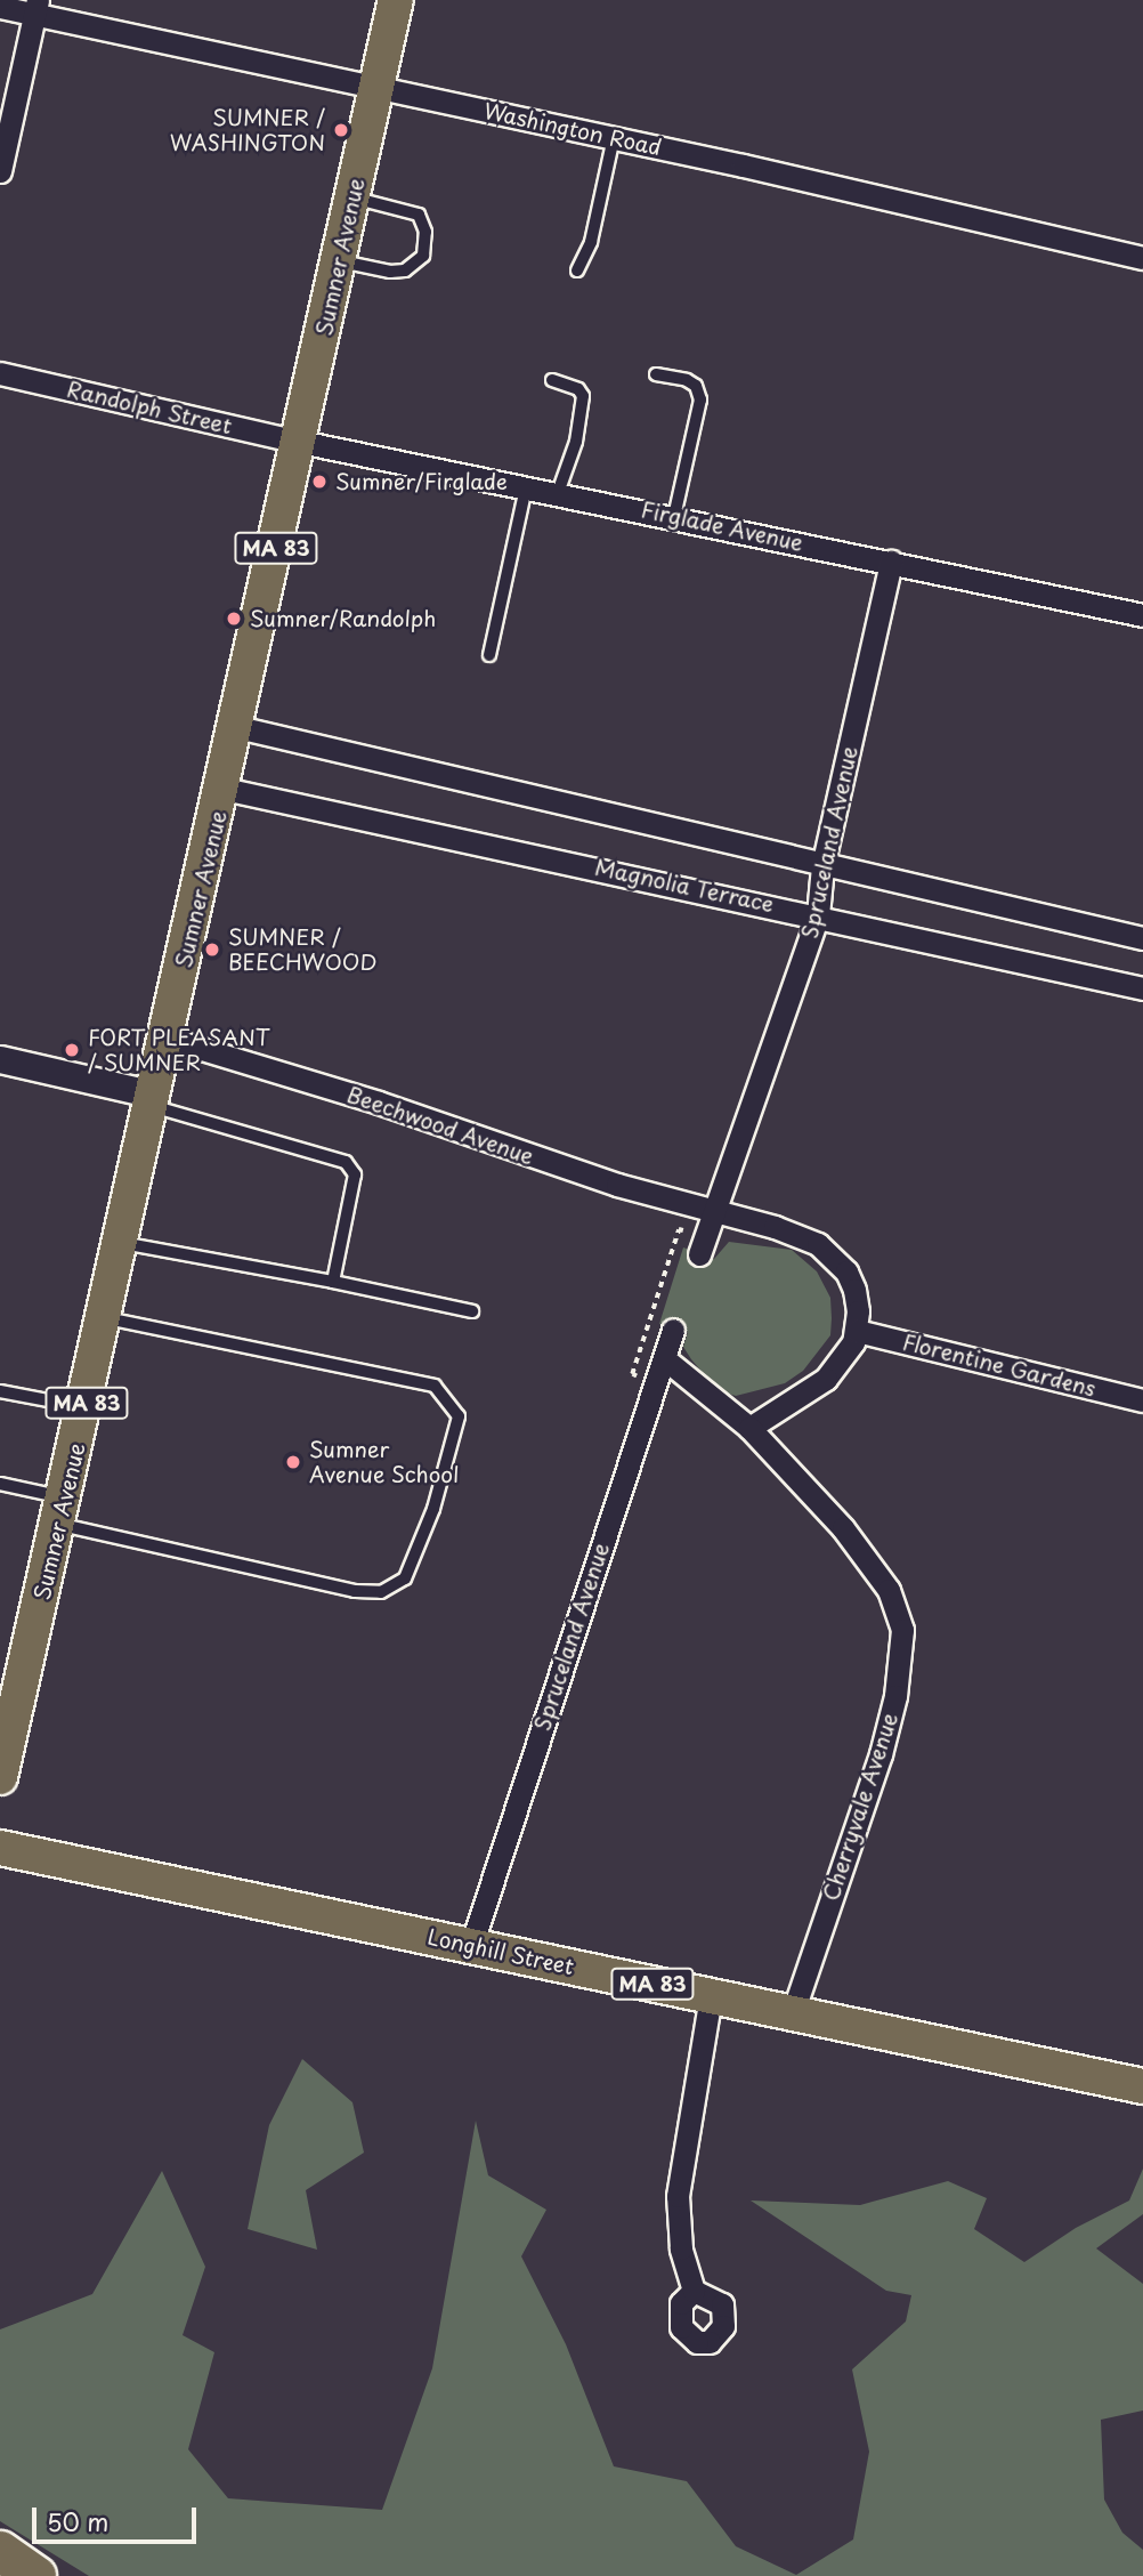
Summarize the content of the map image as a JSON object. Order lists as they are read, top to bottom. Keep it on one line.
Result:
{"streets":{"main road":["Sumner Avenue","MA 83","Longhill Street"],"street":["Washington Road","Randolph Street","Firglade Avenue","Spruceland Avenue","Magnolia Terrace","Beechwood Avenue","Florentine Gardens","Cherryvale Avenue"]},"crossings":[["Washington Road","Sumner Avenue"],["Sumner Avenue","Randolph Street"],["Sumner Avenue","Firglade Avenue"],["Sumner Avenue","Magnolia Terrace"],["Sumner Avenue","Beechwood Avenue"],["Randolph Street","Firglade Avenue"],["Firglade Avenue","Spruceland Avenue"],["Spruceland Avenue","Magnolia Terrace"],["Spruceland Avenue","Beechwood Avenue"],["Spruceland Avenue","Cherryvale Avenue"],["Spruceland Avenue","Longhill Street"],["Beechwood Avenue","Florentine Gardens"],["Cherryvale Avenue","Longhill Street"]],"places":["SUMNER / WASHINGTON","Sumner/Firglade","Sumner/Randolph","SUMNER / BEECHWOOD","FORT PLEASANT / SUMNER","Sumner Avenue School"],"scale_bar":"50 m"}
